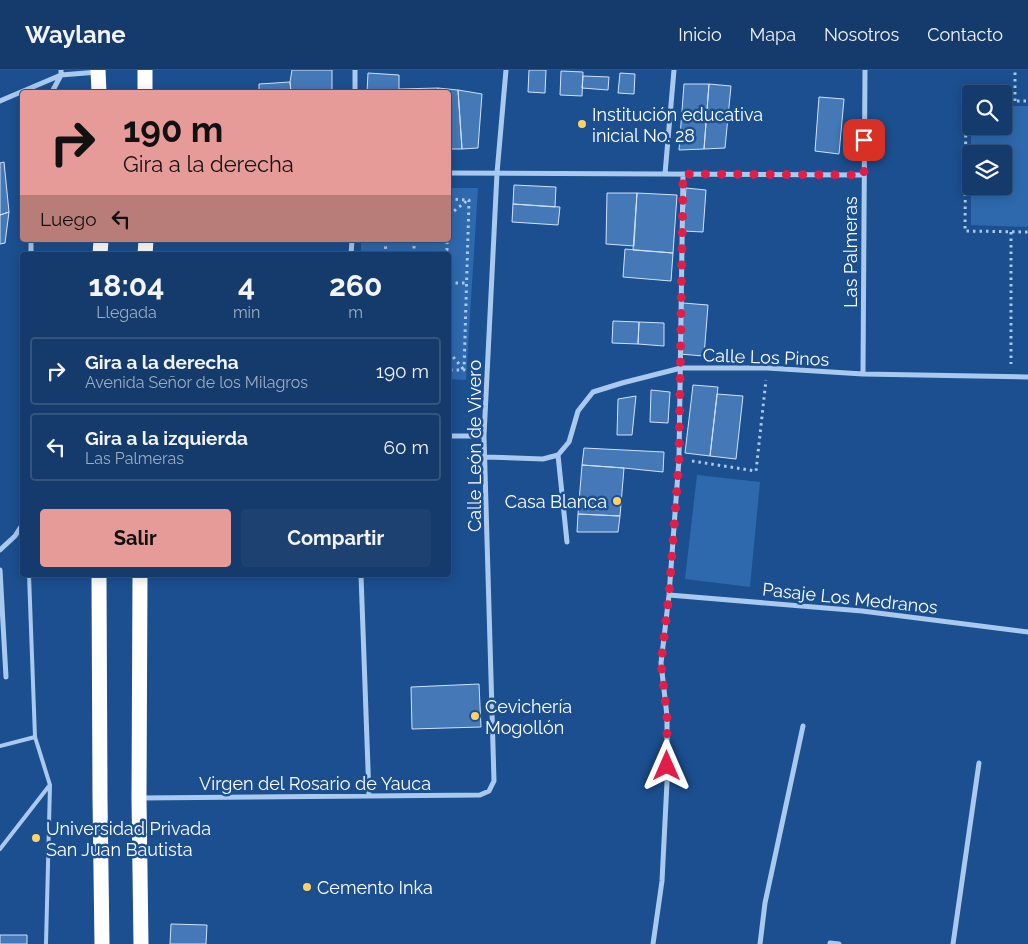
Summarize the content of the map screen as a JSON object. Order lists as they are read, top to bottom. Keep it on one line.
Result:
{"streets":{"street":["Las Palmeras","Calle Los Pinos","Calle León de Vivero","Pasaje Los Medranos","Virgen del Rosario de Yauca"]},"crossings":[["Las Palmeras","Calle Los Pinos"],["Calle León de Vivero","Virgen del Rosario de Yauca"]],"places":["Institución educativa inicial No. 28","Casa Blanca","Cevichería Mogollón","Universidad Privada San Juan Bautista","Cemento Inka"],"page":{"header":"Waylane","nav":["Inicio","Mapa","Nosotros","Contacto"],"turn":["190 m","Gira a la derecha"],"then":"Luego","eta":["18:04","Llegada","4","min","260","m"],"list":[{"name":"Gira a la derecha","note":"Avenida Señor de los Milagros","value":"190 m"},{"name":"Gira a la izquierda","note":"Las Palmeras","value":"60 m"}],"buttons":["Salir","Compartir"]}}
